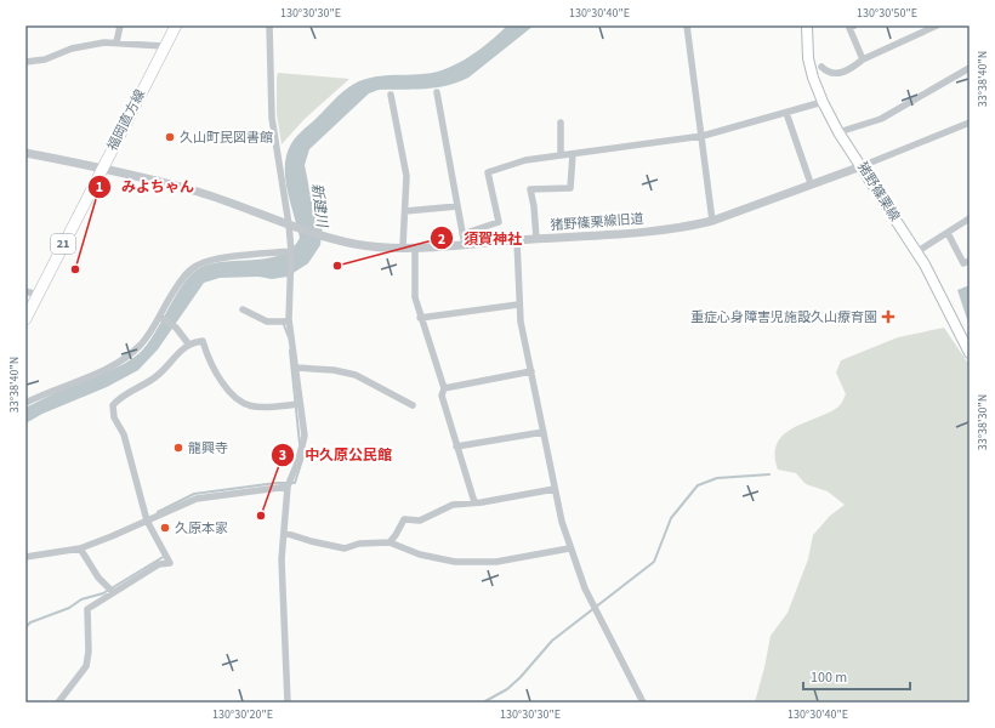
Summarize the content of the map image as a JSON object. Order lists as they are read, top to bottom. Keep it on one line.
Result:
{"streets":{"main road":["福岡直方線","猪野篠栗線","21"],"street":["猪野篠栗線旧道"]},"crossings":[["福岡直方線","猪野篠栗線旧道"],["猪野篠栗線","猪野篠栗線旧道"]],"water":["新建川"],"places":{"other":["久山町民図書館","須賀神社","みよちゃん","龍興寺","中久原公民館","久原本家"],"health":["重症心身障害児施設久山療育園"]},"scale_bar":"100 m","coordinates":["130°30'30\"E","130°30'40\"E","130°30'50\"E","33°38'40\"N","33°38'30\"N","130°30'20\"E"]}
